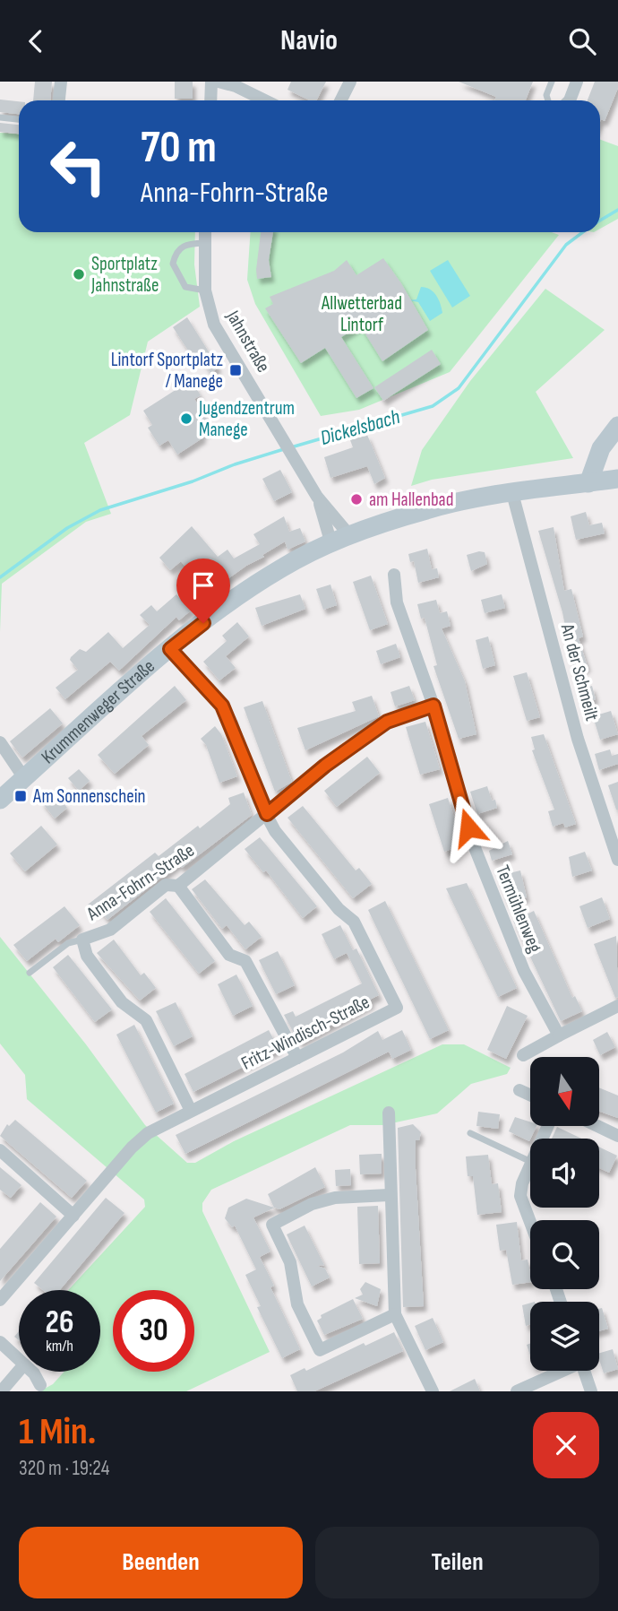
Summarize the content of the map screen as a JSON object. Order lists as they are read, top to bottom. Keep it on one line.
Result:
{"streets":{"main road":["Krummenweger Straße"],"street":["Jahnstraße","An der Schmeilt","Anna-Fohrn-Straße","Termühlenweg","Fritz-Windisch-Straße"]},"crossings":[["Jahnstraße","Krummenweger Straße"],["An der Schmeilt","Krummenweger Straße"],["Krummenweger Straße","Fritz-Windisch-Straße"],["Anna-Fohrn-Straße","Termühlenweg"],["Anna-Fohrn-Straße","Fritz-Windisch-Straße"]],"water":["Dickelsbach"],"parks":["Allwetterbad Lintorf"],"places":{"other":["Sportplatz Jahnstraße","Jugendzentrum Manege","am Hallenbad"],"transit":["Lintorf Sportplatz / Manege","Am Sonnenschein"]},"north":"bottom","page":{"header":"Navio","turn":["70 m","Anna-Fohrn-Straße"],"speed":"26 km/h","limit":"30","heading":["1 Min.","320 m · 19:24"],"buttons":["Beenden","Teilen"]}}
